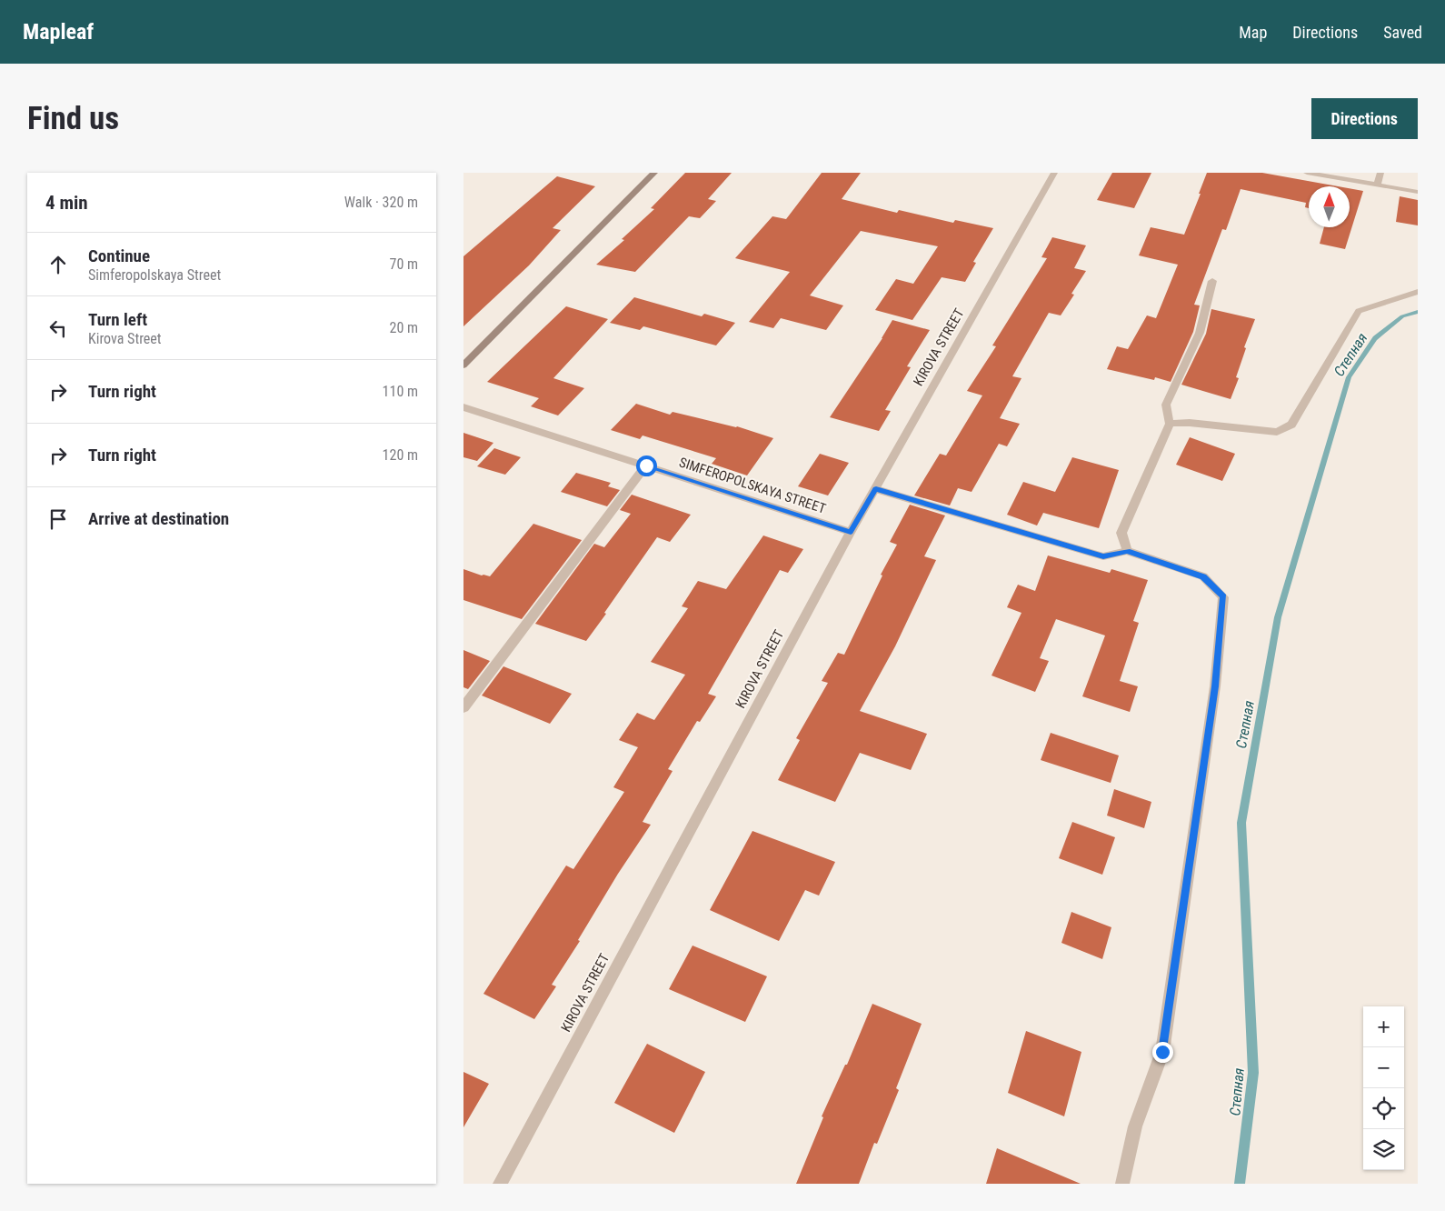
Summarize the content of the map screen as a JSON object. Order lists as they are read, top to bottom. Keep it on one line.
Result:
{"streets":{"street":["KIROVA STREET","SIMFEROPOLSKAYA STREET"]},"crossings":[["KIROVA STREET","SIMFEROPOLSKAYA STREET"]],"water":["Степная"],"north":"top","page":{"header":"Mapleaf","nav":["Map","Directions","Saved"],"buttons":"Directions","title":"Find us","heading":["4 min","Walk · 320 m"],"list":[["Continue","Simferopolskaya Street","70 m"],["Turn left","Kirova Street","20 m"],["Turn right","110 m"],["Turn right","120 m"],"Arrive at destination"],"map_buttons":["+","−"]}}
